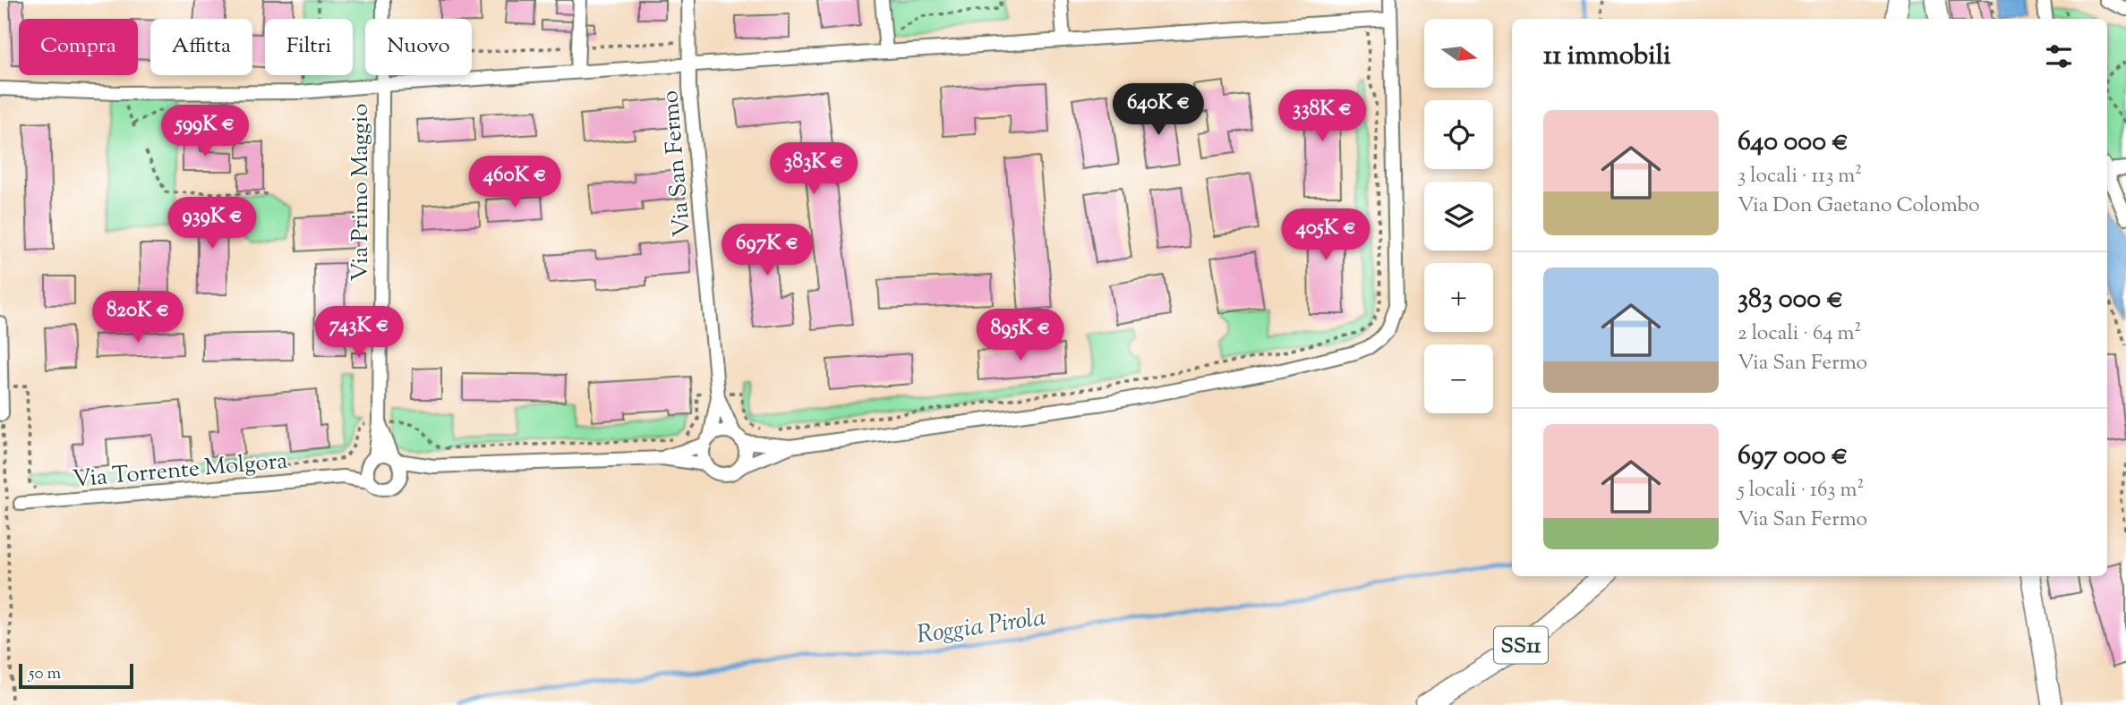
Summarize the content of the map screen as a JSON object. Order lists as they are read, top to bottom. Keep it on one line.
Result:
{"streets":{"main road":["SS11"],"street":["Via San Fermo","Via Primo Maggio","Via Torrente Molgora"]},"crossings":[["Via Primo Maggio","Via Torrente Molgora"]],"water":["Roggia Pirola"],"scale_bar":"50 m","north":"right","page":{"map_buttons":["+","−"],"chip":["Compra","Affitta","Filtri","Nuovo"],"heading":"11 immobili","price":["640K €","338K €","599K €","383K €","460K €","939K €","405K €","697K €","820K €","743K €","895K €"],"list":[{"name":"640 000 €","note":"3 locali · 113 m² · Via Don Gaetano Colombo"},{"name":"383 000 €","note":"2 locali · 64 m² · Via San Fermo"},{"name":"697 000 €","note":"5 locali · 163 m² · Via San Fermo"}],"scale":"50 m"}}
